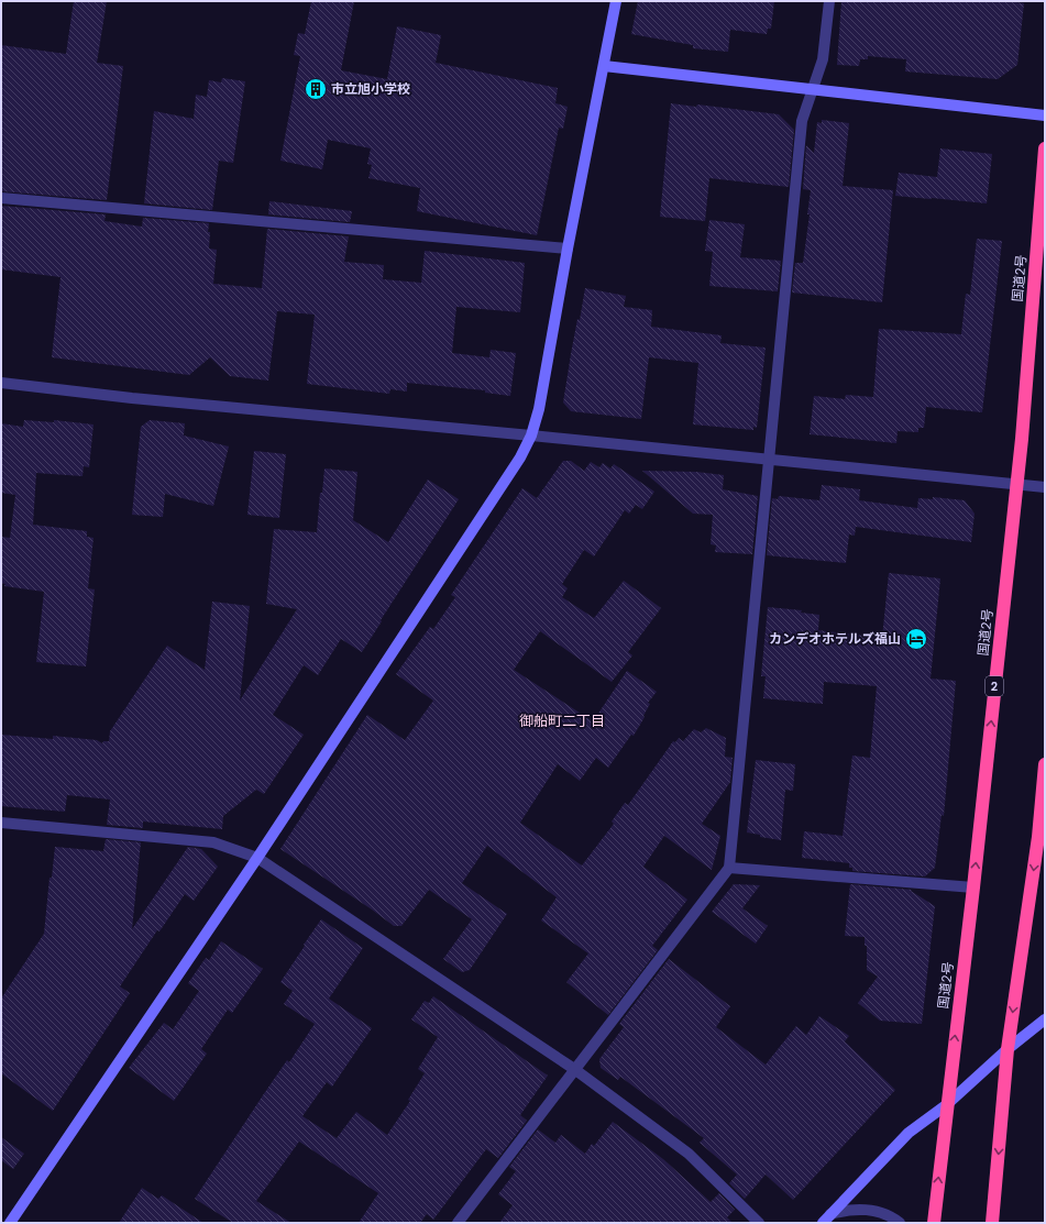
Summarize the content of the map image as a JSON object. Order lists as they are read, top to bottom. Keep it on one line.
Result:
{"streets":{"highway":["国道2号","2"]},"districts":["御船町二丁目"],"places":{"building":["市立旭小学校"],"hotel":["カンデオホテルズ福山"]}}
